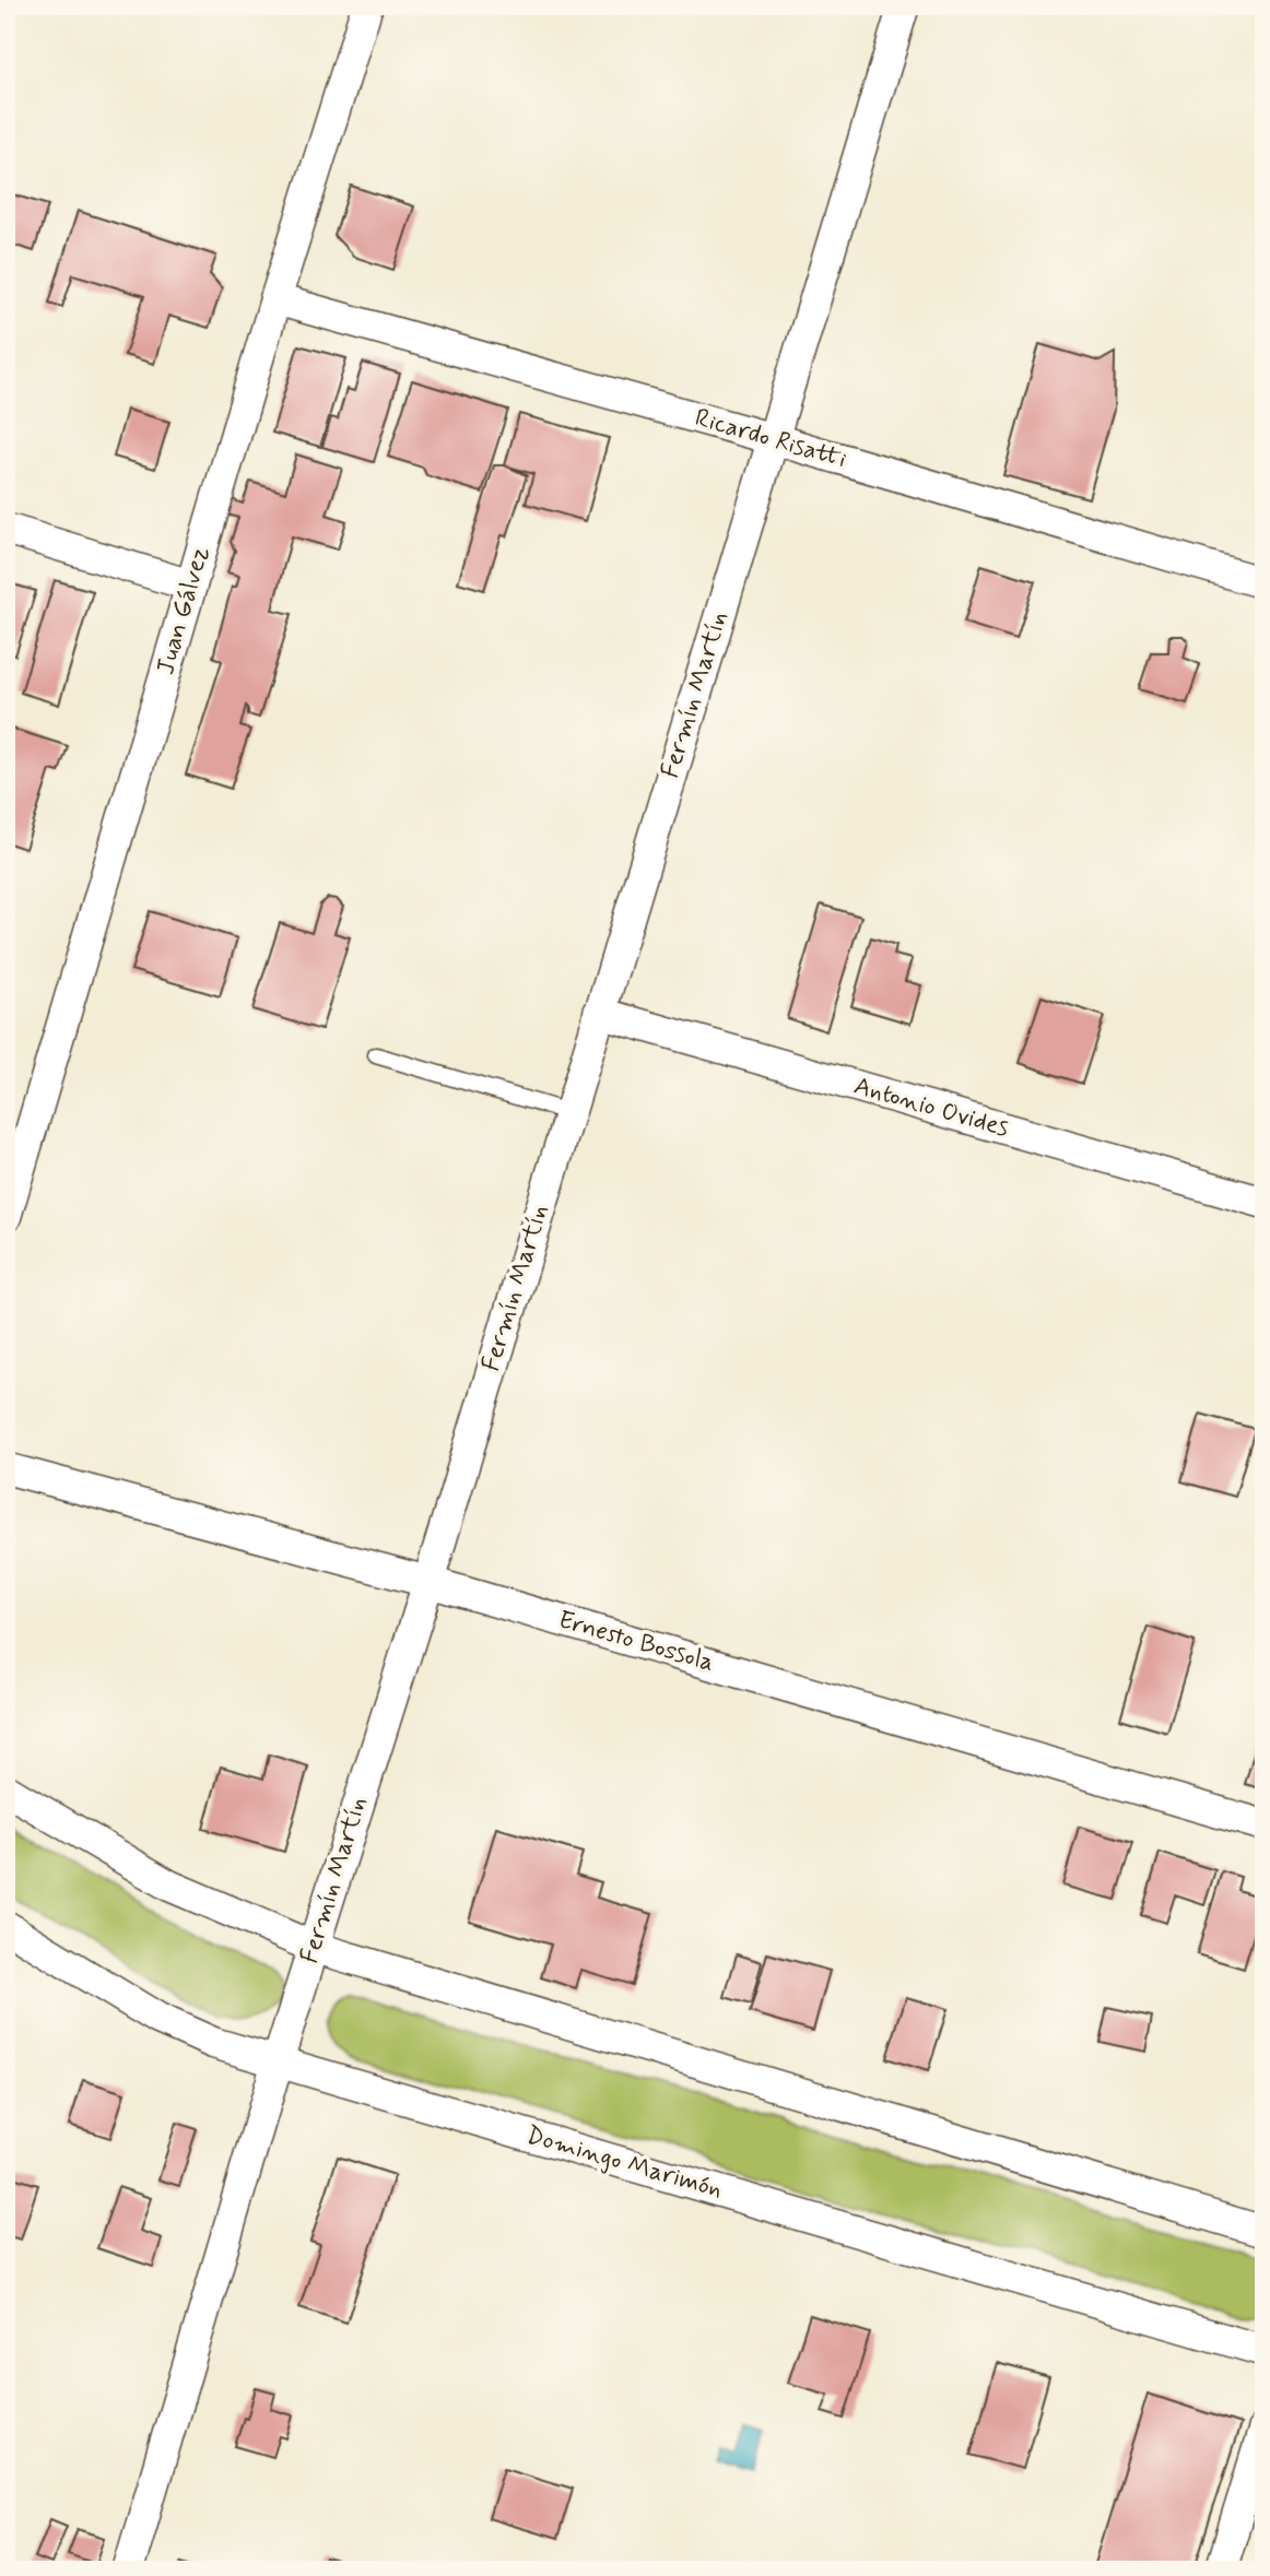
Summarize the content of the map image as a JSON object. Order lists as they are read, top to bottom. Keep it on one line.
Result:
{"streets":{"street":["Ricardo Risatti","Juan Gálvez","Fermín Martín","Antonio Ovides","Ernesto Bossola","Domingo Marimón"]},"crossings":[["Ricardo Risatti","Juan Gálvez"],["Ricardo Risatti","Fermín Martín"],["Fermín Martín","Antonio Ovides"],["Fermín Martín","Ernesto Bossola"],["Fermín Martín","Domingo Marimón"]]}
